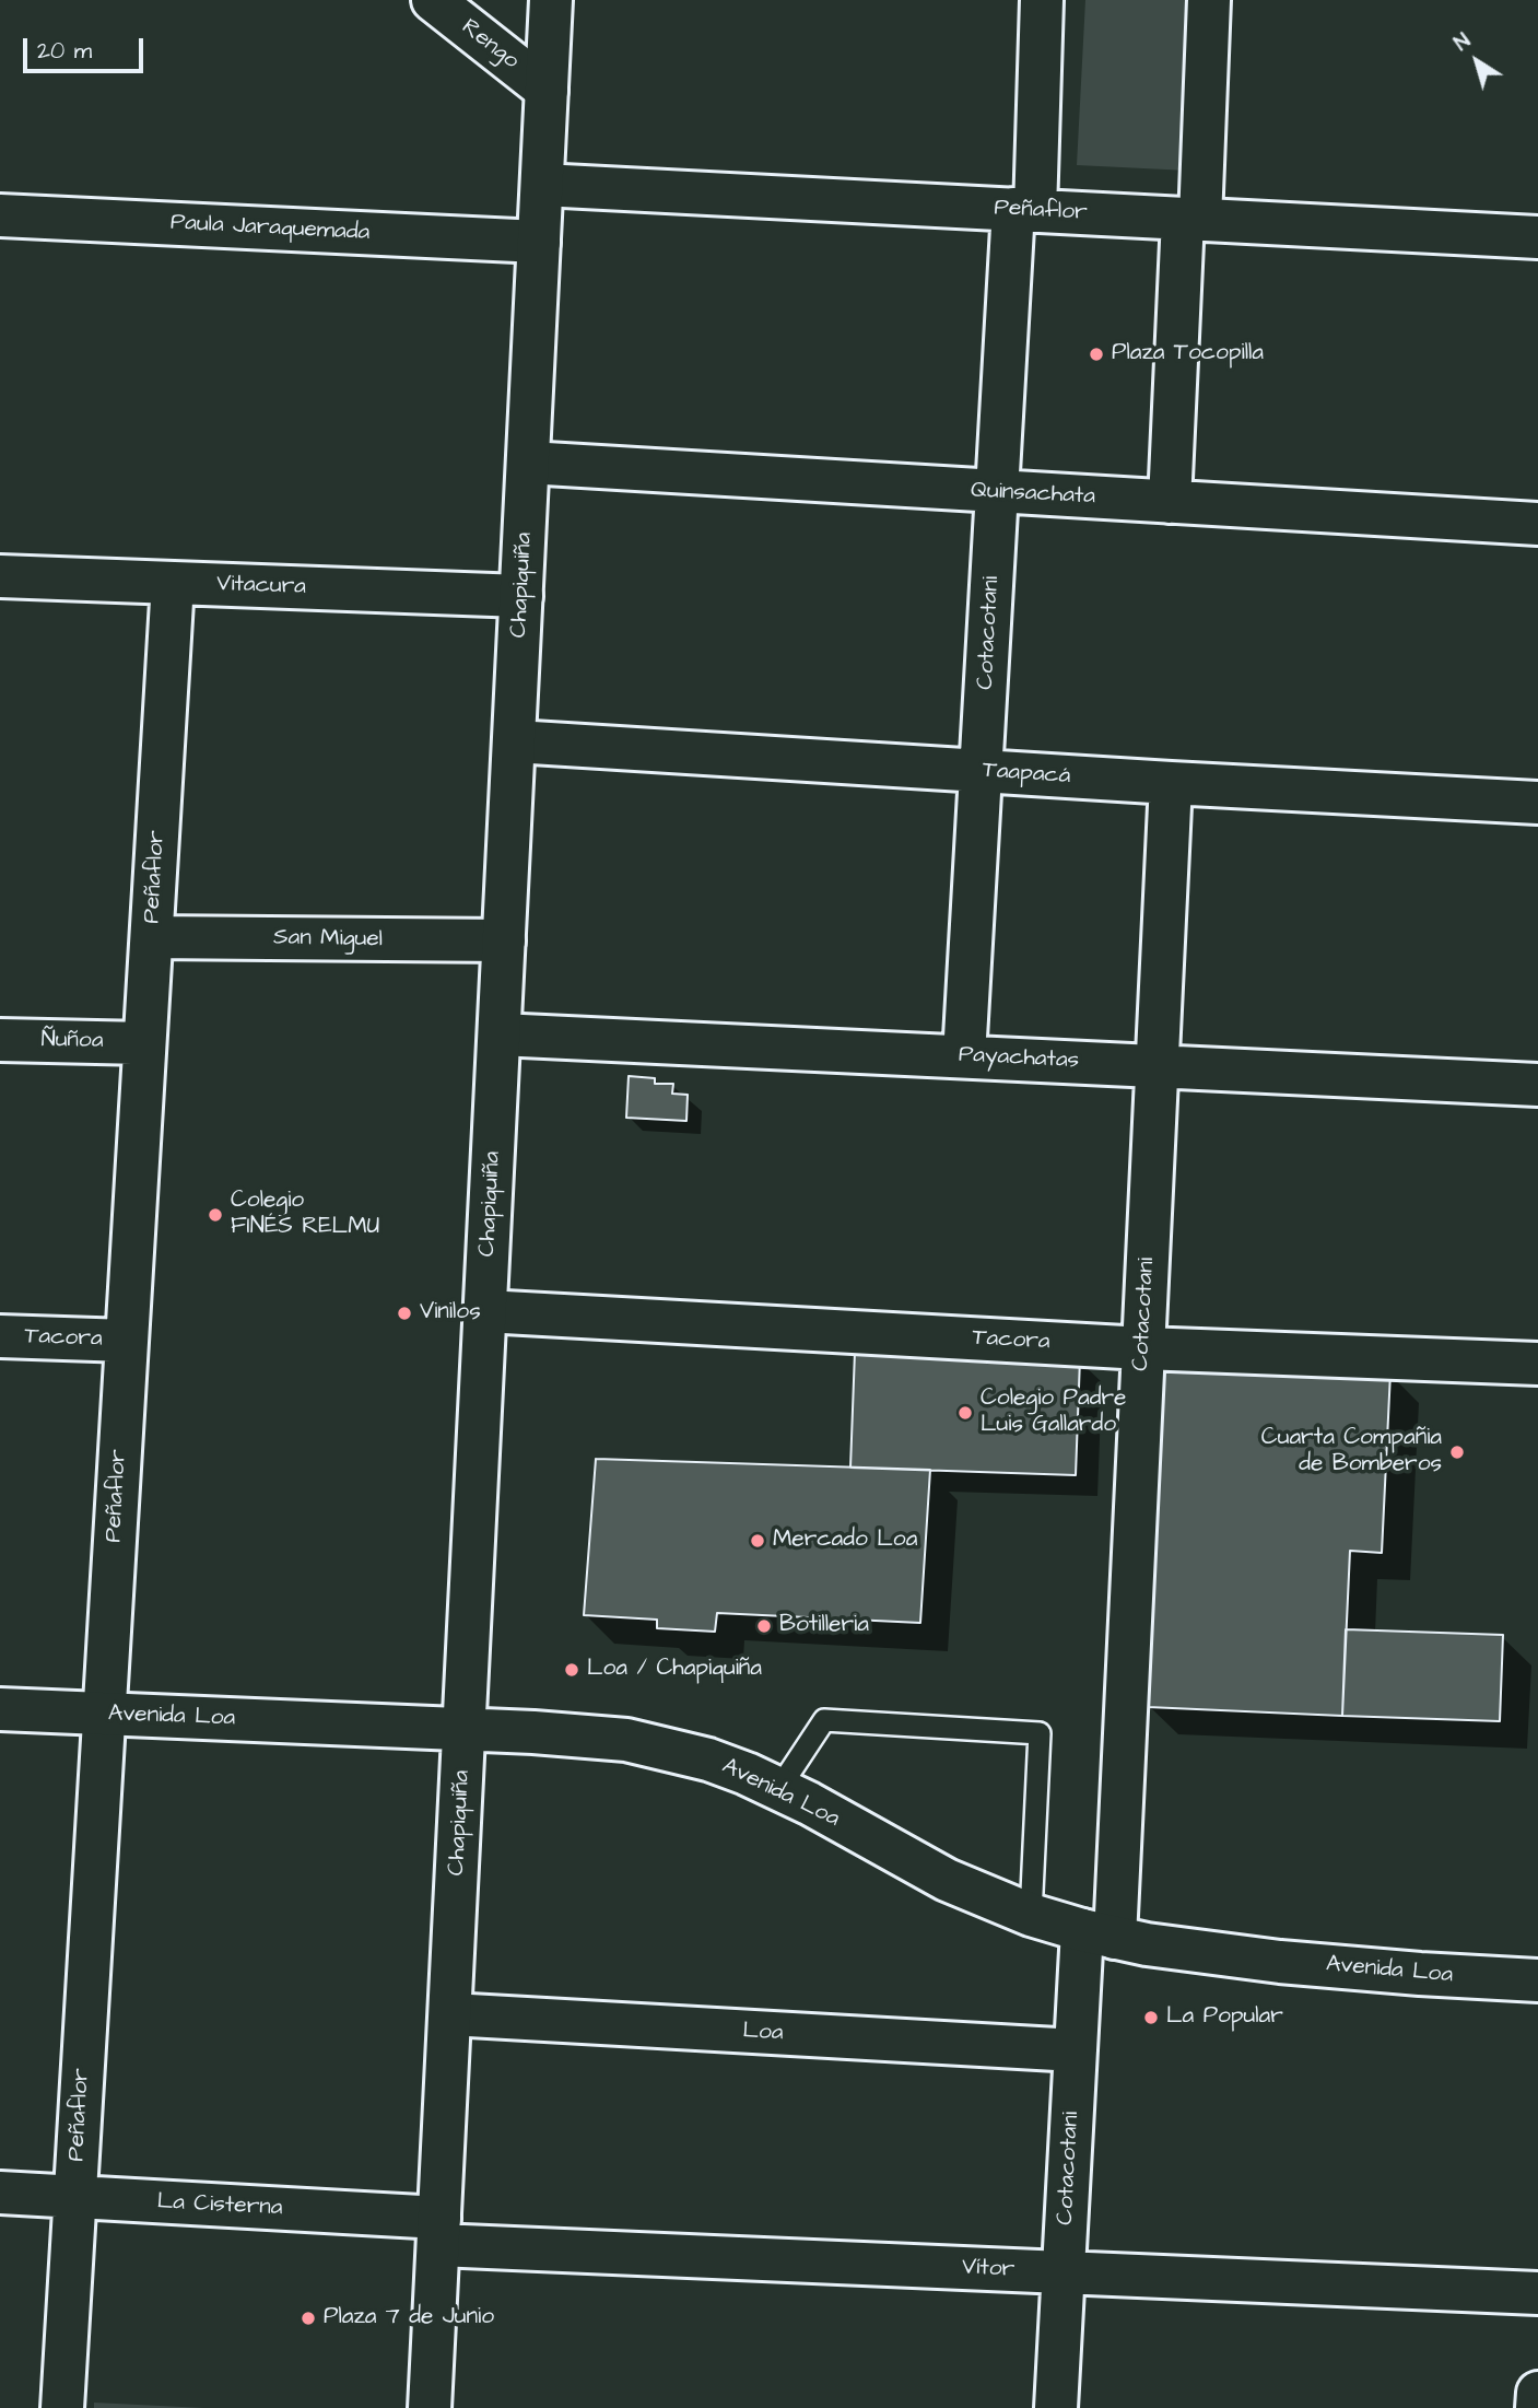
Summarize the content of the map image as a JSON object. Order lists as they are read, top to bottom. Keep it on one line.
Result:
{"streets":{"street":["Rengo","Peñaflor","Paula Jaraquemada","Quinsachata","Chapiquiña","Vitacura","Cotacotani","Taapacá","San Miguel","Ñuñoa","Payachatas","Tacora","Avenida Loa","Loa","La Cisterna","Vítor"]},"crossings":[["Rengo","Chapiquiña"],["Peñaflor","Chapiquiña"],["Peñaflor","Vitacura"],["Peñaflor","Cotacotani"],["Peñaflor","San Miguel"],["Peñaflor","Ñuñoa"],["Peñaflor","Tacora"],["Peñaflor","Avenida Loa"],["Peñaflor","La Cisterna"],["Paula Jaraquemada","Chapiquiña"],["Quinsachata","Chapiquiña"],["Quinsachata","Cotacotani"],["Chapiquiña","Vitacura"],["Chapiquiña","Taapacá"],["Chapiquiña","San Miguel"],["Chapiquiña","Payachatas"],["Chapiquiña","Tacora"],["Chapiquiña","Avenida Loa"],["Chapiquiña","Loa"],["Chapiquiña","La Cisterna"],["Chapiquiña","Vítor"],["Cotacotani","Taapacá"],["Cotacotani","Payachatas"],["Cotacotani","Tacora"],["Cotacotani","Avenida Loa"],["Cotacotani","Loa"],["Cotacotani","Vítor"],["La Cisterna","Vítor"]],"places":["Plaza Tocopilla","Colegio FINÉS RELMU","Vinilos","Colegio Padre Luis Gallardo","Cuarta Compañia de Bomberos","Mercado Loa","Botilleria","Loa / Chapiquiña","La Popular","Plaza 7 de Junio"],"scale_bar":"20 m","north":"top left"}
